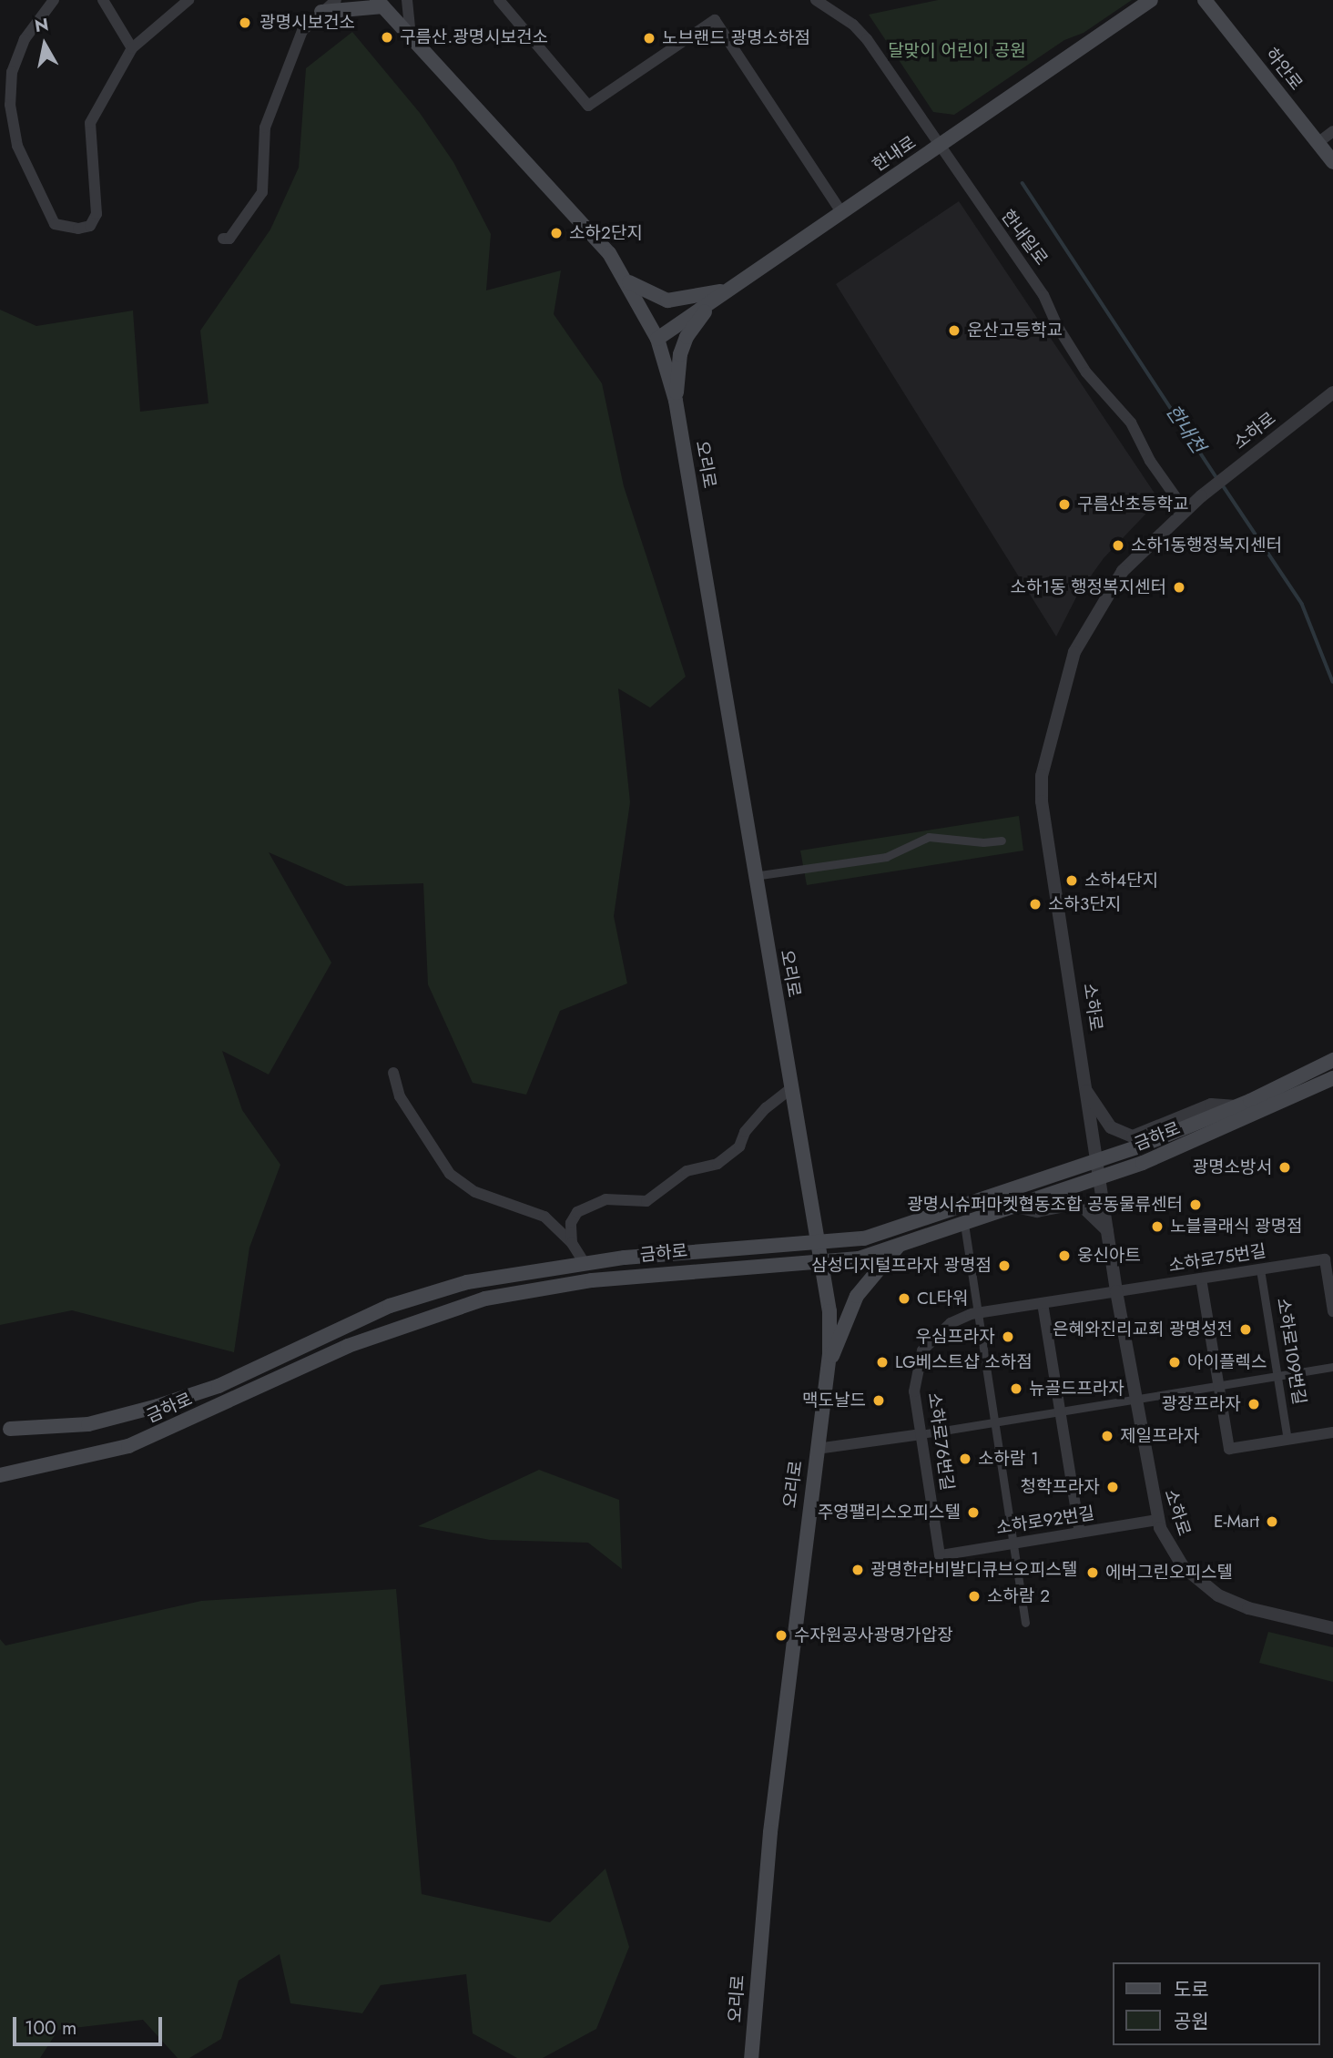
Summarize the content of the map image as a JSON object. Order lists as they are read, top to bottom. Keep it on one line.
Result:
{"streets":{"main road":["하안로","한내로","오리로","금하로"],"street":["한내일로","소하로","소하로75번길","소하로109번길","소하로76번길","소하로92번길"]},"crossings":[["한내로","한내일로"],["한내로","오리로"],["한내일로","소하로"],["소하로","금하로"],["소하로","소하로75번길"],["소하로","소하로76번길"],["소하로","소하로92번길"],["오리로","금하로"],["소하로75번길","소하로109번길"],["소하로75번길","소하로76번길"],["소하로76번길","소하로92번길"]],"water":["한내천"],"parks":["달맞이 어린이 공원"],"places":["광명시보건소","구름산.광명시보건소","노브랜드 광명소하점","소하2단지","운산고등학교","구름산초등학교","소하1동행정복지센터","소하1동 행정복지센터","소하4단지","소하3단지","광명소방서","광명시슈퍼마켓협동조합 공동물류센터","노블클래식 광명점","웅신아트","삼성디지털프라자 광명점","CL타워","은혜와진리교회 광명성전","우심프라자","LG베스트샵 소하점","아이플렉스","뉴골드프라자","맥도날드","광장프라자","제일프라자","소하람 1","청학프라자","주영팰리스오피스텔","E-Mart","광명한라비발디큐브오피스텔","에버그린오피스텔","소하람 2","수자원공사광명가압장"],"legend":["도로","공원"],"scale_bar":"100 m","north":"top"}
